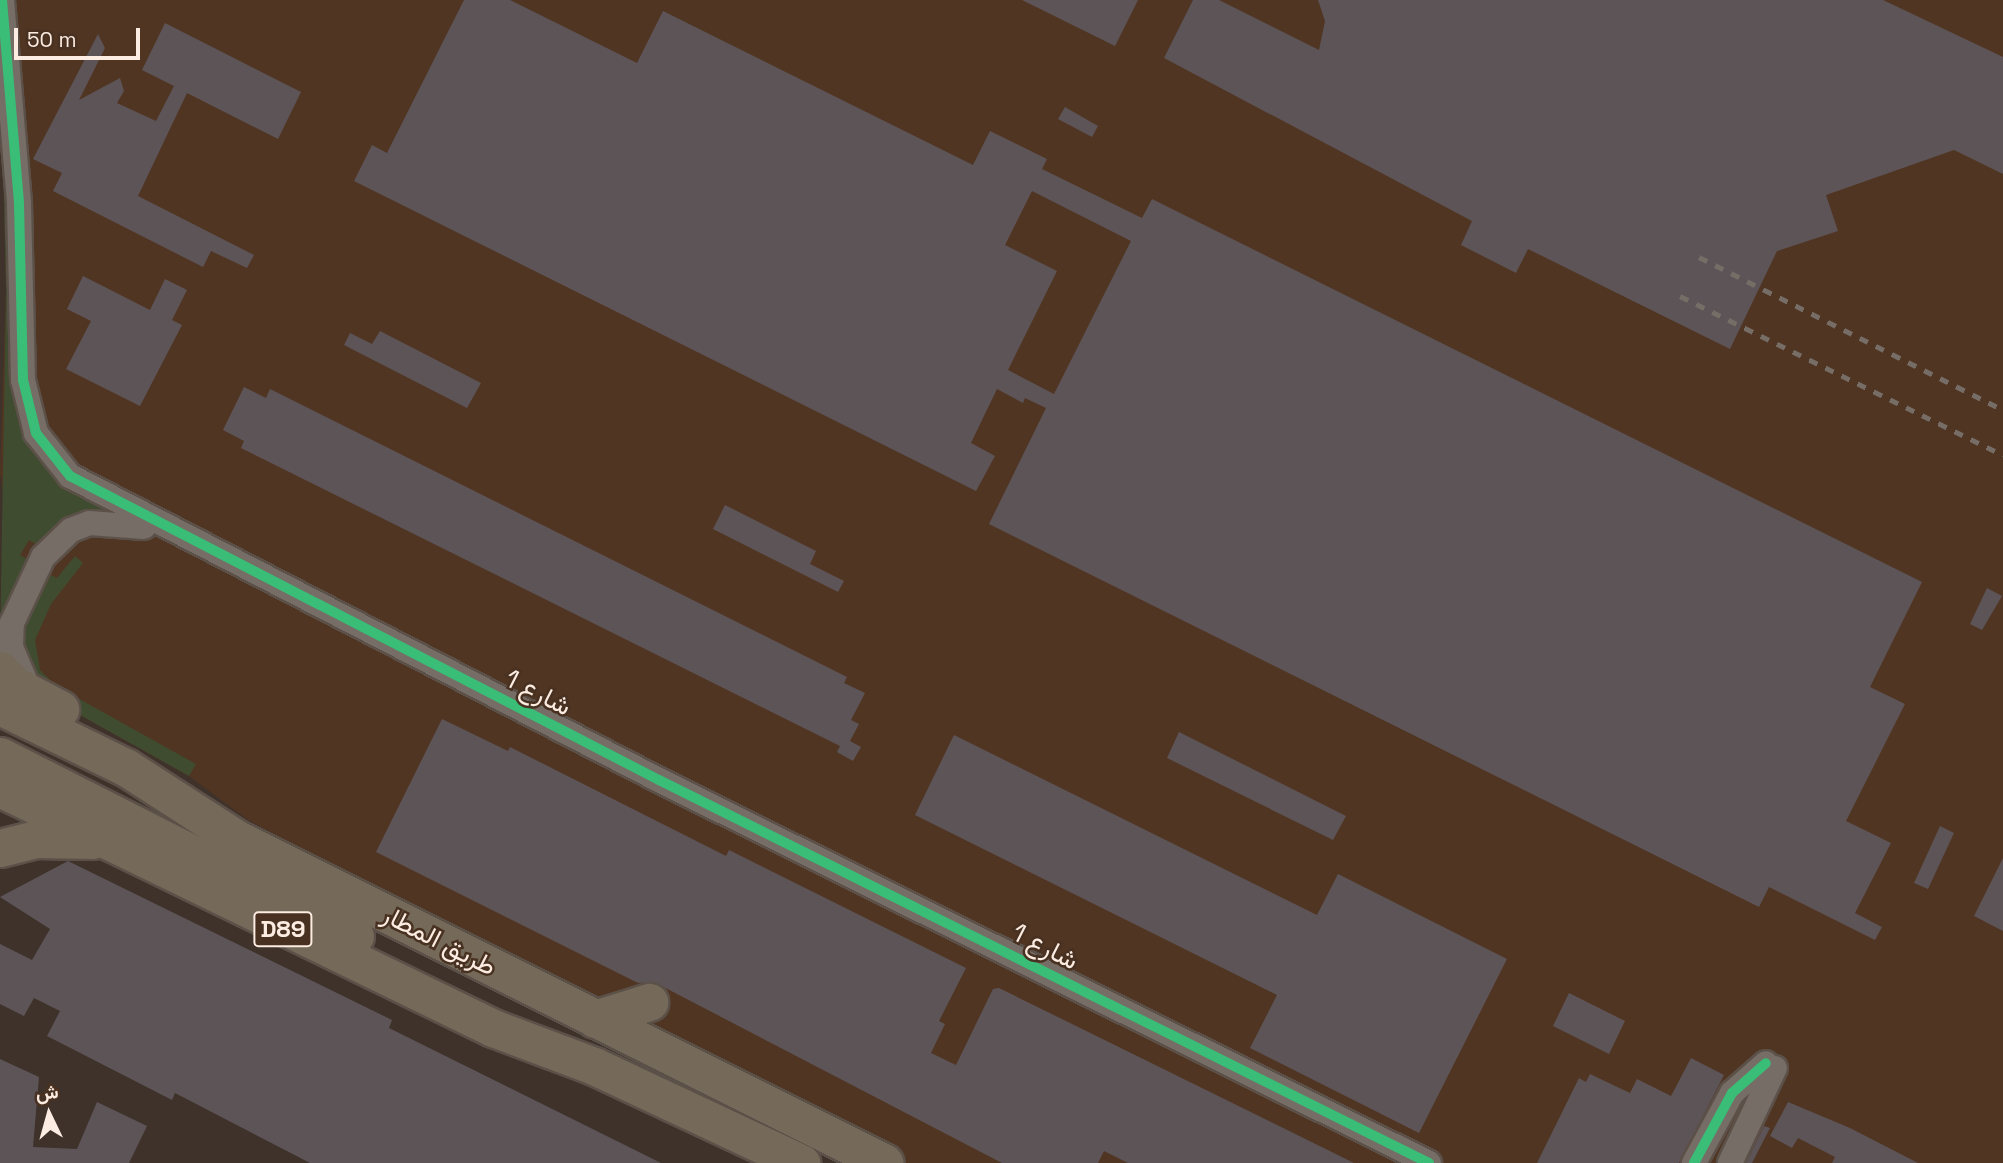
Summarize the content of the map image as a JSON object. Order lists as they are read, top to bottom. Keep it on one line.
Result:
{"streets":{"highway":["D89","طريق المطار"],"street":["شارع 1"]},"scale_bar":"50 m","north":"top"}
